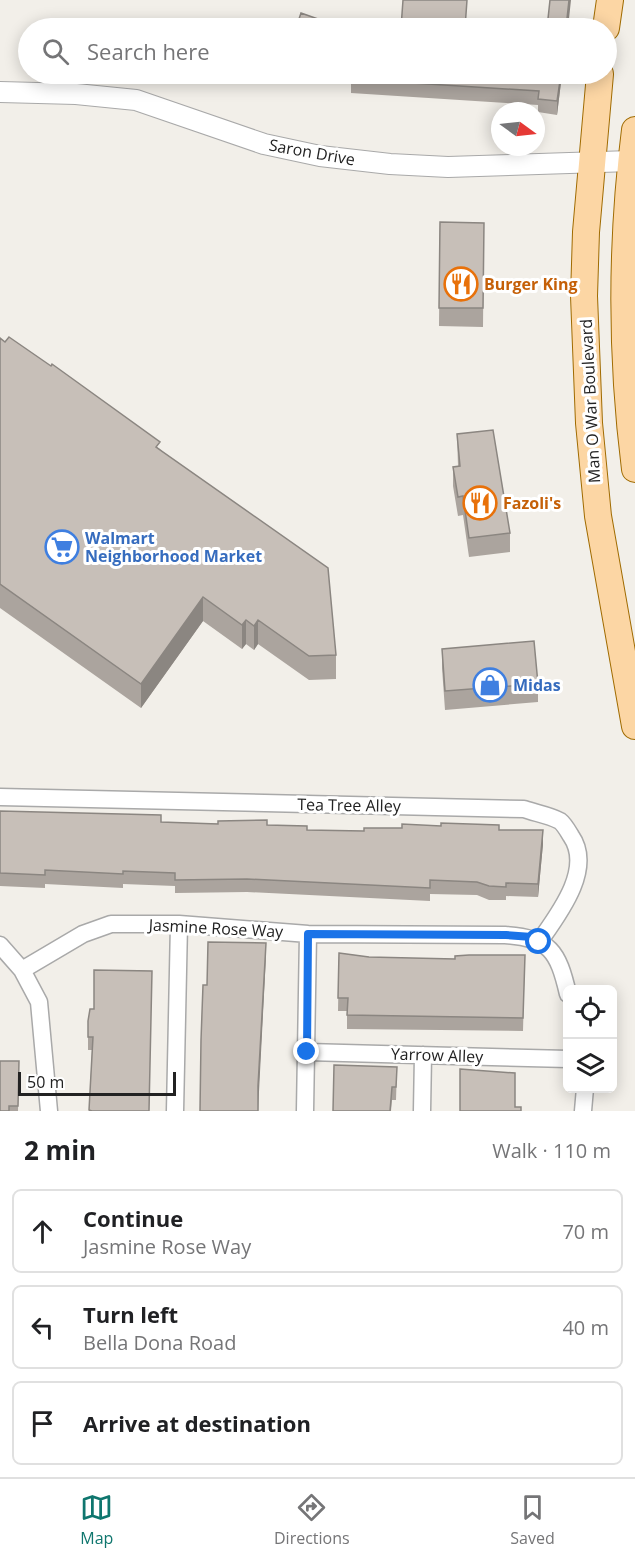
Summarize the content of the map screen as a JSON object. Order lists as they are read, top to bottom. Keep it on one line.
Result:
{"streets":{"main road":["Man O War Boulevard"],"street":["Saron Drive","Tea Tree Alley","Jasmine Rose Way","Yarrow Alley"]},"crossings":[["Saron Drive","Man O War Boulevard"],["Tea Tree Alley","Jasmine Rose Way"]],"places":{"restaurant":["Burger King","Fazoli's"],"supermarket":["Walmart Neighborhood Market"],"shop":["Midas"]},"scale_bar":"50 m","north":"right","page":{"search":"Search here","scale":"50 m","heading":["2 min","Walk · 110 m"],"list":[["Continue","Jasmine Rose Way","70 m"],["Turn left","Bella Dona Road","40 m"],"Arrive at destination"],"nav":["Map","Directions","Saved"]}}
